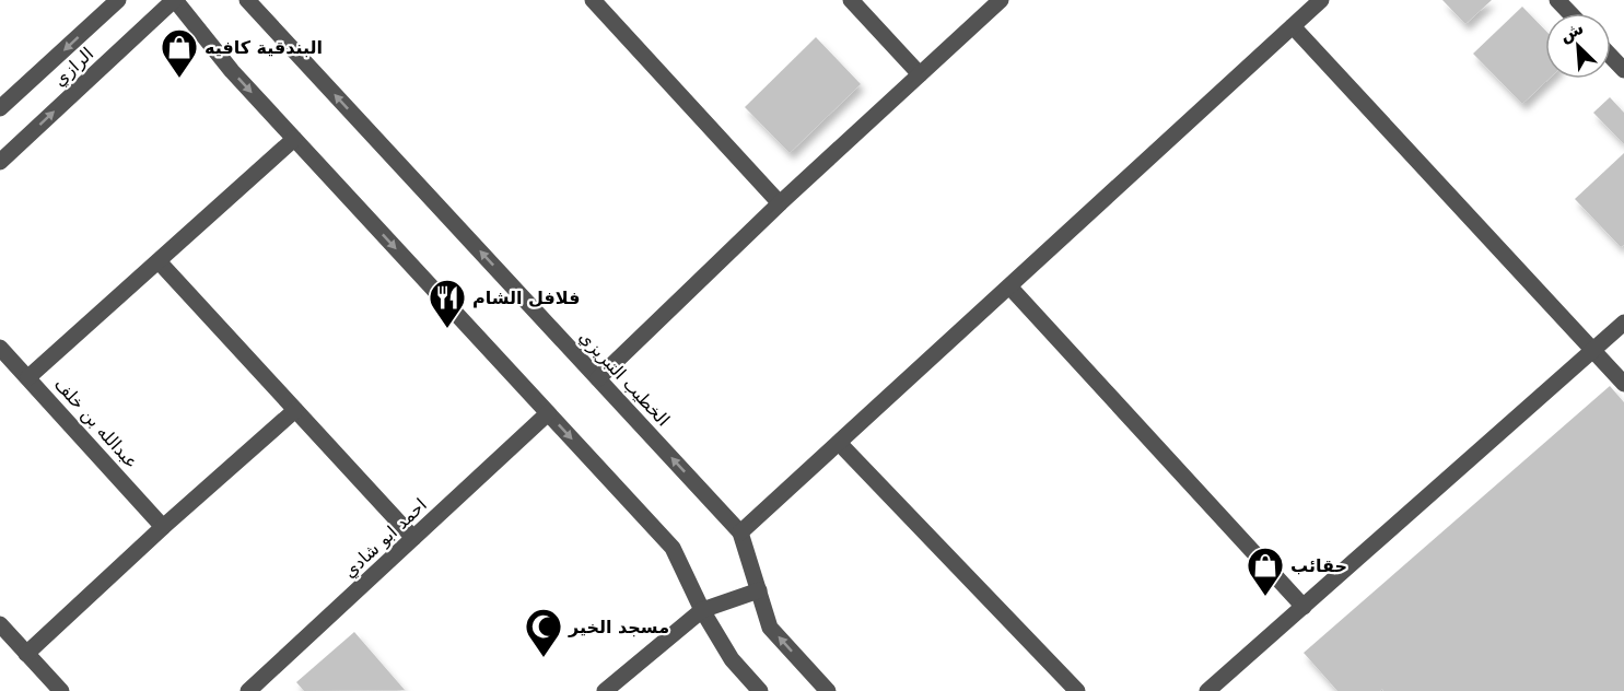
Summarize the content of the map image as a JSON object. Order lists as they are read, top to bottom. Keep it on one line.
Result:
{"streets":{"street":["الرازي","الخطيب التبريزي","عبدالله بن خلف","احمد ابو شادي"]},"places":{"shop":["البندقية كافيه","حقائب"],"restaurant":["فلافل الشام"],"mosque":["مسجد الخير"]},"north":"top left"}
